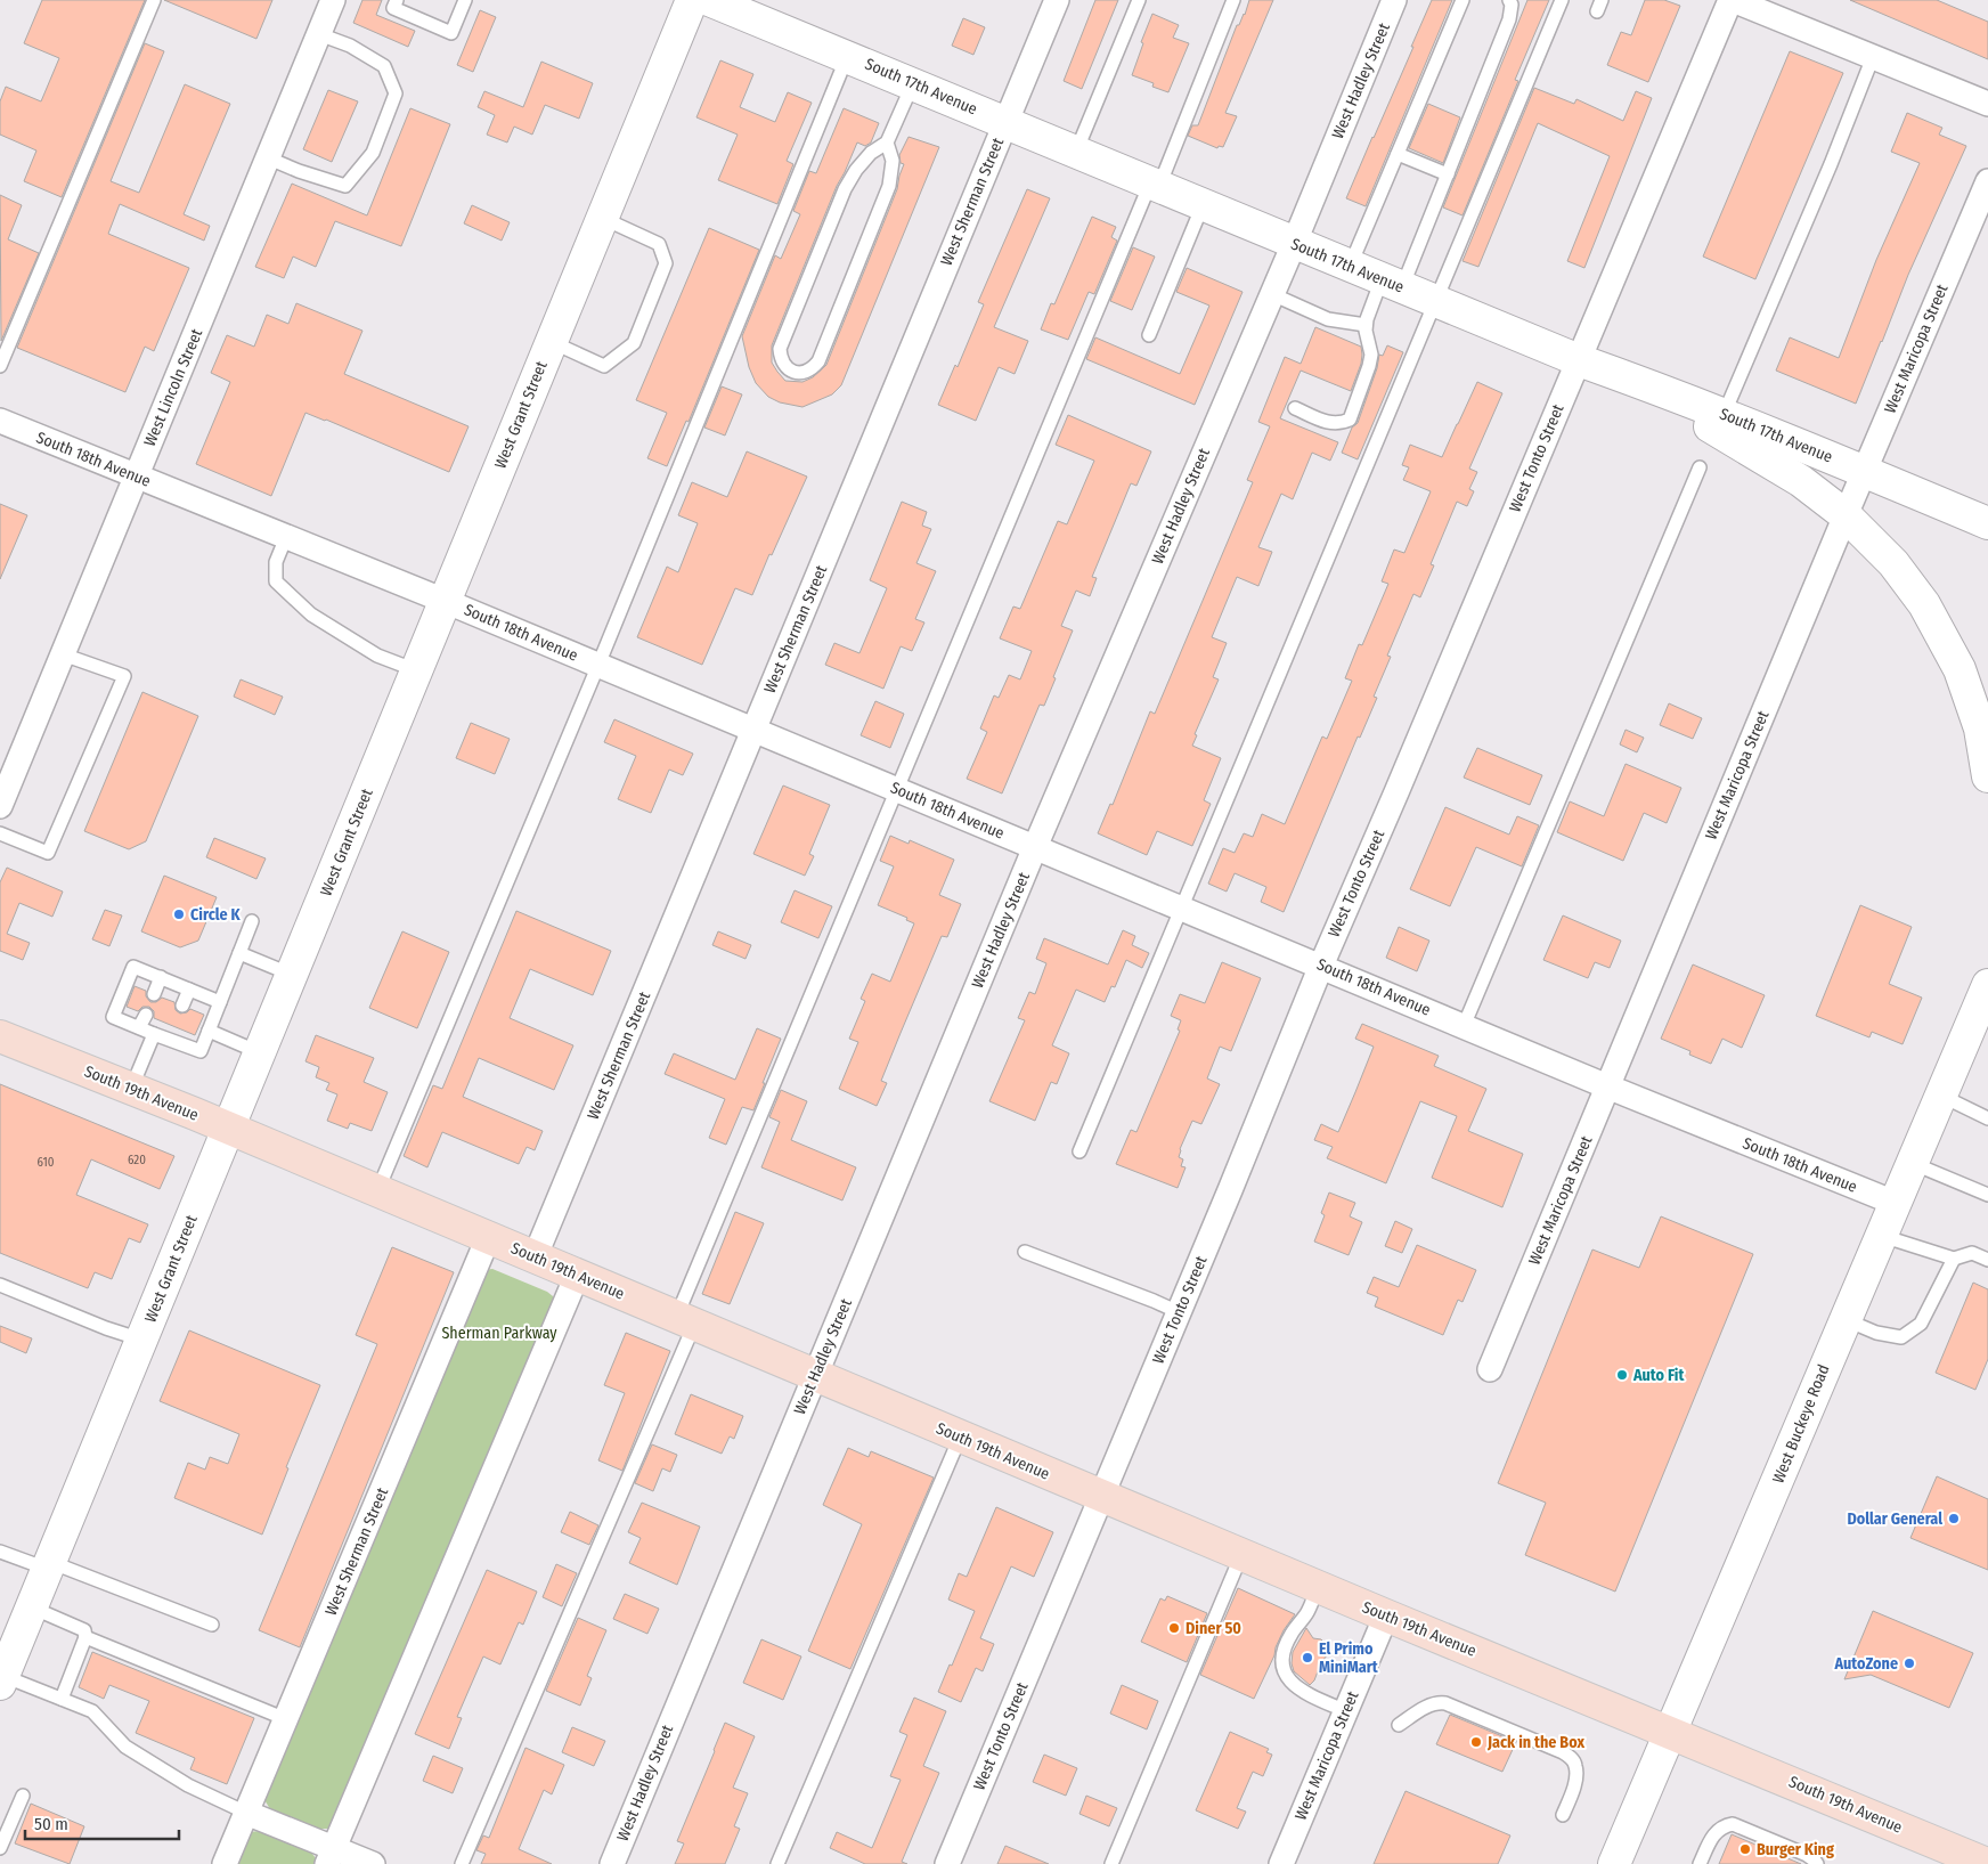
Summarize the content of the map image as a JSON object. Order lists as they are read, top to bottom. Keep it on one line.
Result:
{"streets":{"main road":["South 17th Avenue","West Grant Street","South 19th Avenue","West Buckeye Road"],"street":["West Hadley Street","West Sherman Street","West Maricopa Street","West Lincoln Street","West Tonto Street","South 18th Avenue"]},"crossings":[["West Hadley Street","South 17th Avenue"],["West Hadley Street","South 18th Avenue"],["West Hadley Street","South 19th Avenue"],["South 17th Avenue","West Sherman Street"],["South 17th Avenue","West Maricopa Street"],["South 17th Avenue","West Tonto Street"],["West Sherman Street","South 18th Avenue"],["West Sherman Street","South 19th Avenue"],["West Maricopa Street","South 18th Avenue"],["West Maricopa Street","South 19th Avenue"],["West Lincoln Street","South 18th Avenue"],["West Grant Street","South 18th Avenue"],["West Grant Street","South 19th Avenue"],["West Tonto Street","South 18th Avenue"],["West Tonto Street","South 19th Avenue"],["South 18th Avenue","West Buckeye Road"],["South 19th Avenue","West Buckeye Road"]],"parks":["Sherman Parkway"],"places":["Circle K","Auto Fit","Dollar General","Diner 50","El Primo MiniMart","AutoZone","Jack in the Box","Burger King"],"house_numbers":["620","610"],"scale_bar":"50 m"}
